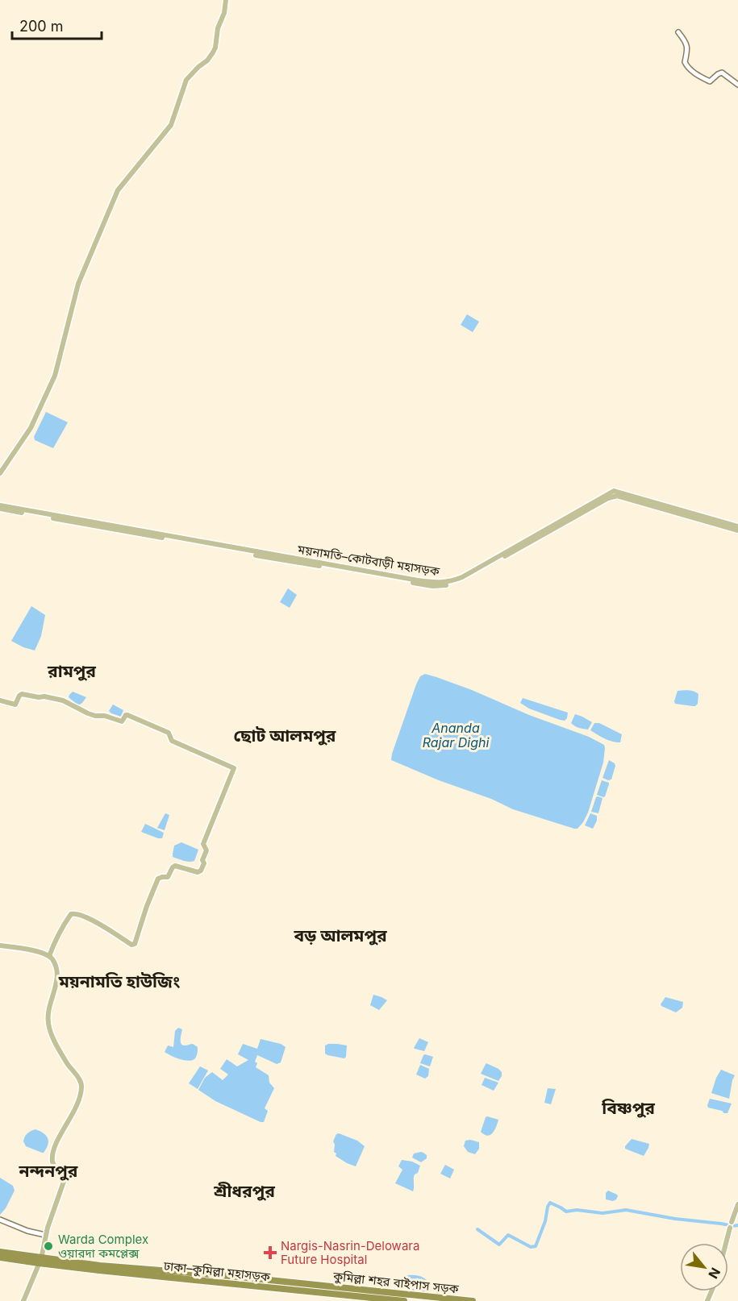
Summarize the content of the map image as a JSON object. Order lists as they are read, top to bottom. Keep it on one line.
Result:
{"streets":{"highway":["ঢাকা–কুমিল্লা মহাসড়ক","কুমিল্লা শহর বাইপাস সড়ক"],"main road":["ময়নামতি–কোটবাড়ী মহাসড়ক"]},"crossings":[["ঢাকা–কুমিল্লা মহাসড়ক","কুমিল্লা শহর বাইপাস সড়ক"]],"districts":["রামপুর","ছোট আলমপুর","বড় আলমপুর","ময়নামতি হাউজিং","বিষ্ণপুর","নন্দনপুর","শ্রীধরপুর"],"water":["Ananda Rajar Dighi"],"places":{"other":["Warda Complex ওয়ারদা কমপ্লেক্স"],"health":["Nargis-Nasrin-Delowara Future Hospital"]},"scale_bar":"200 m","north":"bottom right"}
